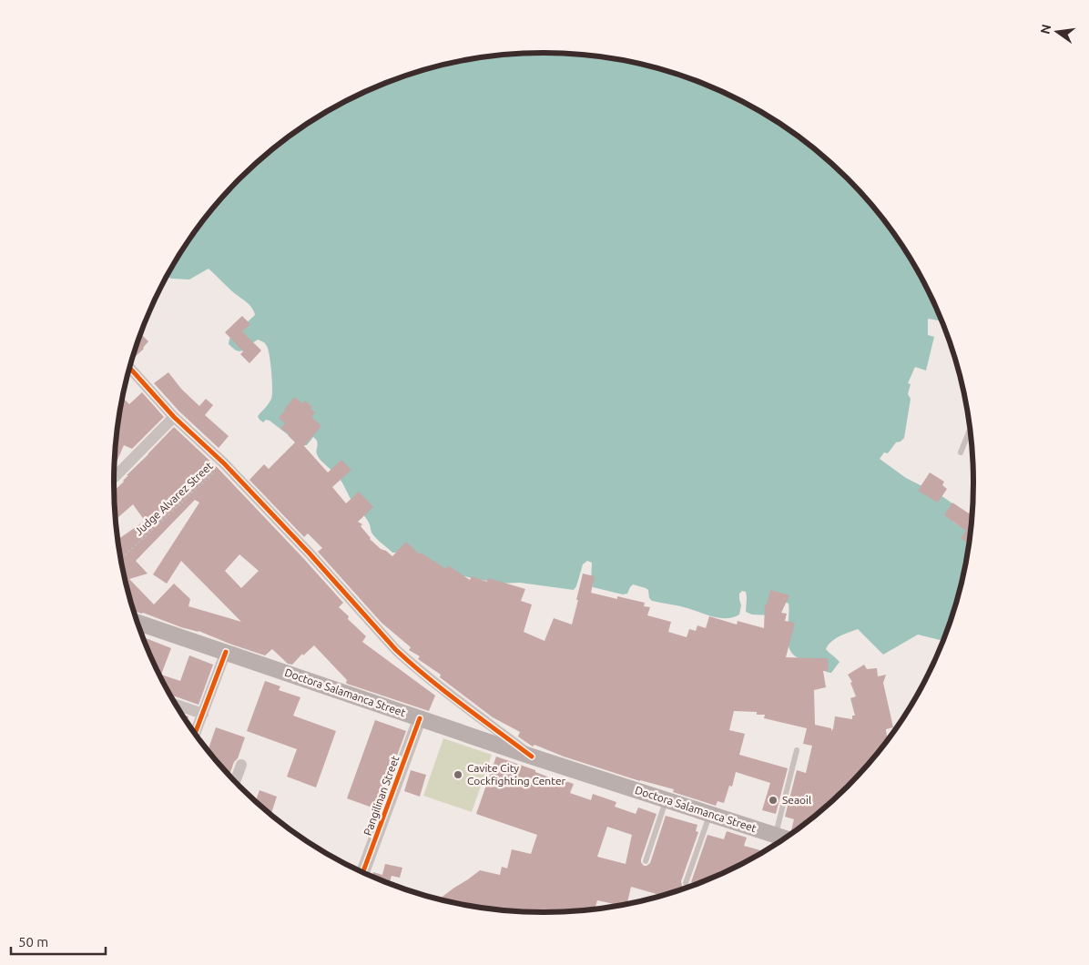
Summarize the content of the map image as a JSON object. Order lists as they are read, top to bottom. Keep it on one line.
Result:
{"streets":{"main road":["Doctora Salamanca Street"],"street":["Pangilinan Street"],"cycle path":["Judge Alvarez Street"]},"crossings":[["Doctora Salamanca Street","Pangilinan Street"]],"places":["Cavite City Cockfighting Center","Seaoil"],"scale_bar":"50 m","north":"left"}
